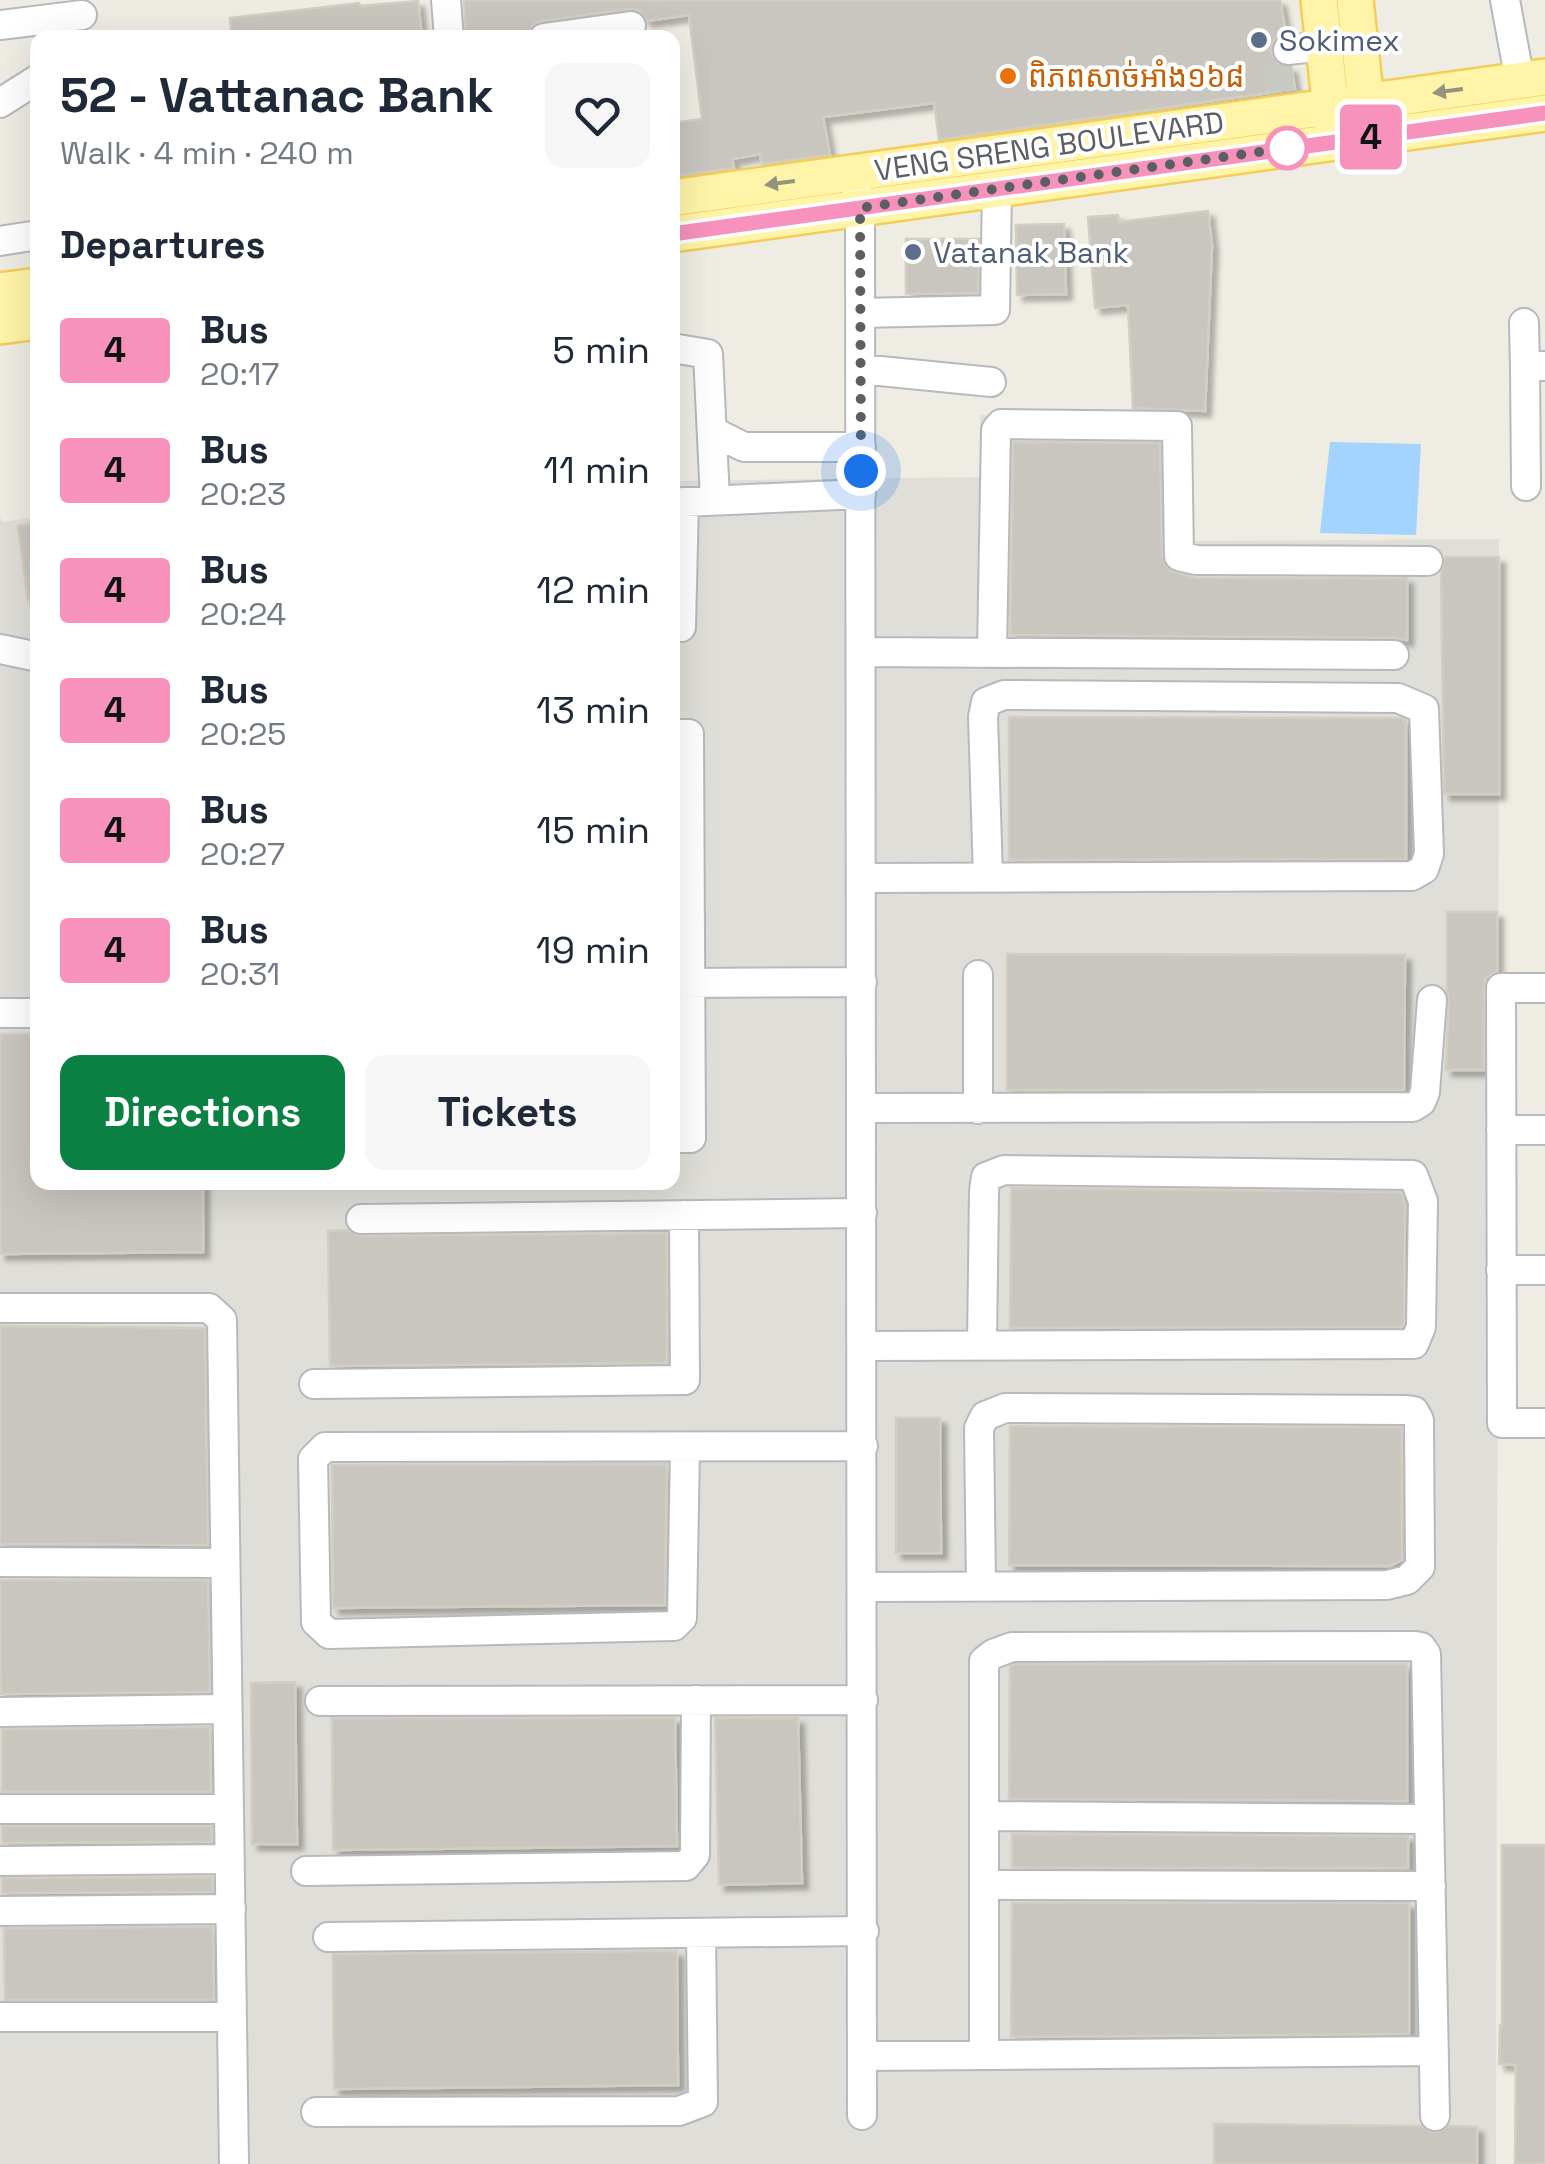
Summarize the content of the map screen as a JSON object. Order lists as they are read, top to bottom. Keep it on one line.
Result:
{"streets":{"main road":["VENG SRENG BOULEVARD"]},"places":["Sokimex","ពិភពសាច់អាំង១៦៨","Vatanak Bank"],"lines":["bus line 4"],"page":{"on_map":"4","heading":[["52 - Vattanac Bank","Walk · 4 min · 240 m"],"Departures"],"list":[{"mark":"4","name":"Bus","note":"20:17","value":"5 min"},{"mark":"4","name":"Bus","note":"20:23","value":"11 min"},{"mark":"4","name":"Bus","note":"20:24","value":"12 min"},{"mark":"4","name":"Bus","note":"20:25","value":"13 min"},{"mark":"4","name":"Bus","note":"20:27","value":"15 min"},{"mark":"4","name":"Bus","note":"20:31","value":"19 min"}],"buttons":["Directions","Tickets"]}}
